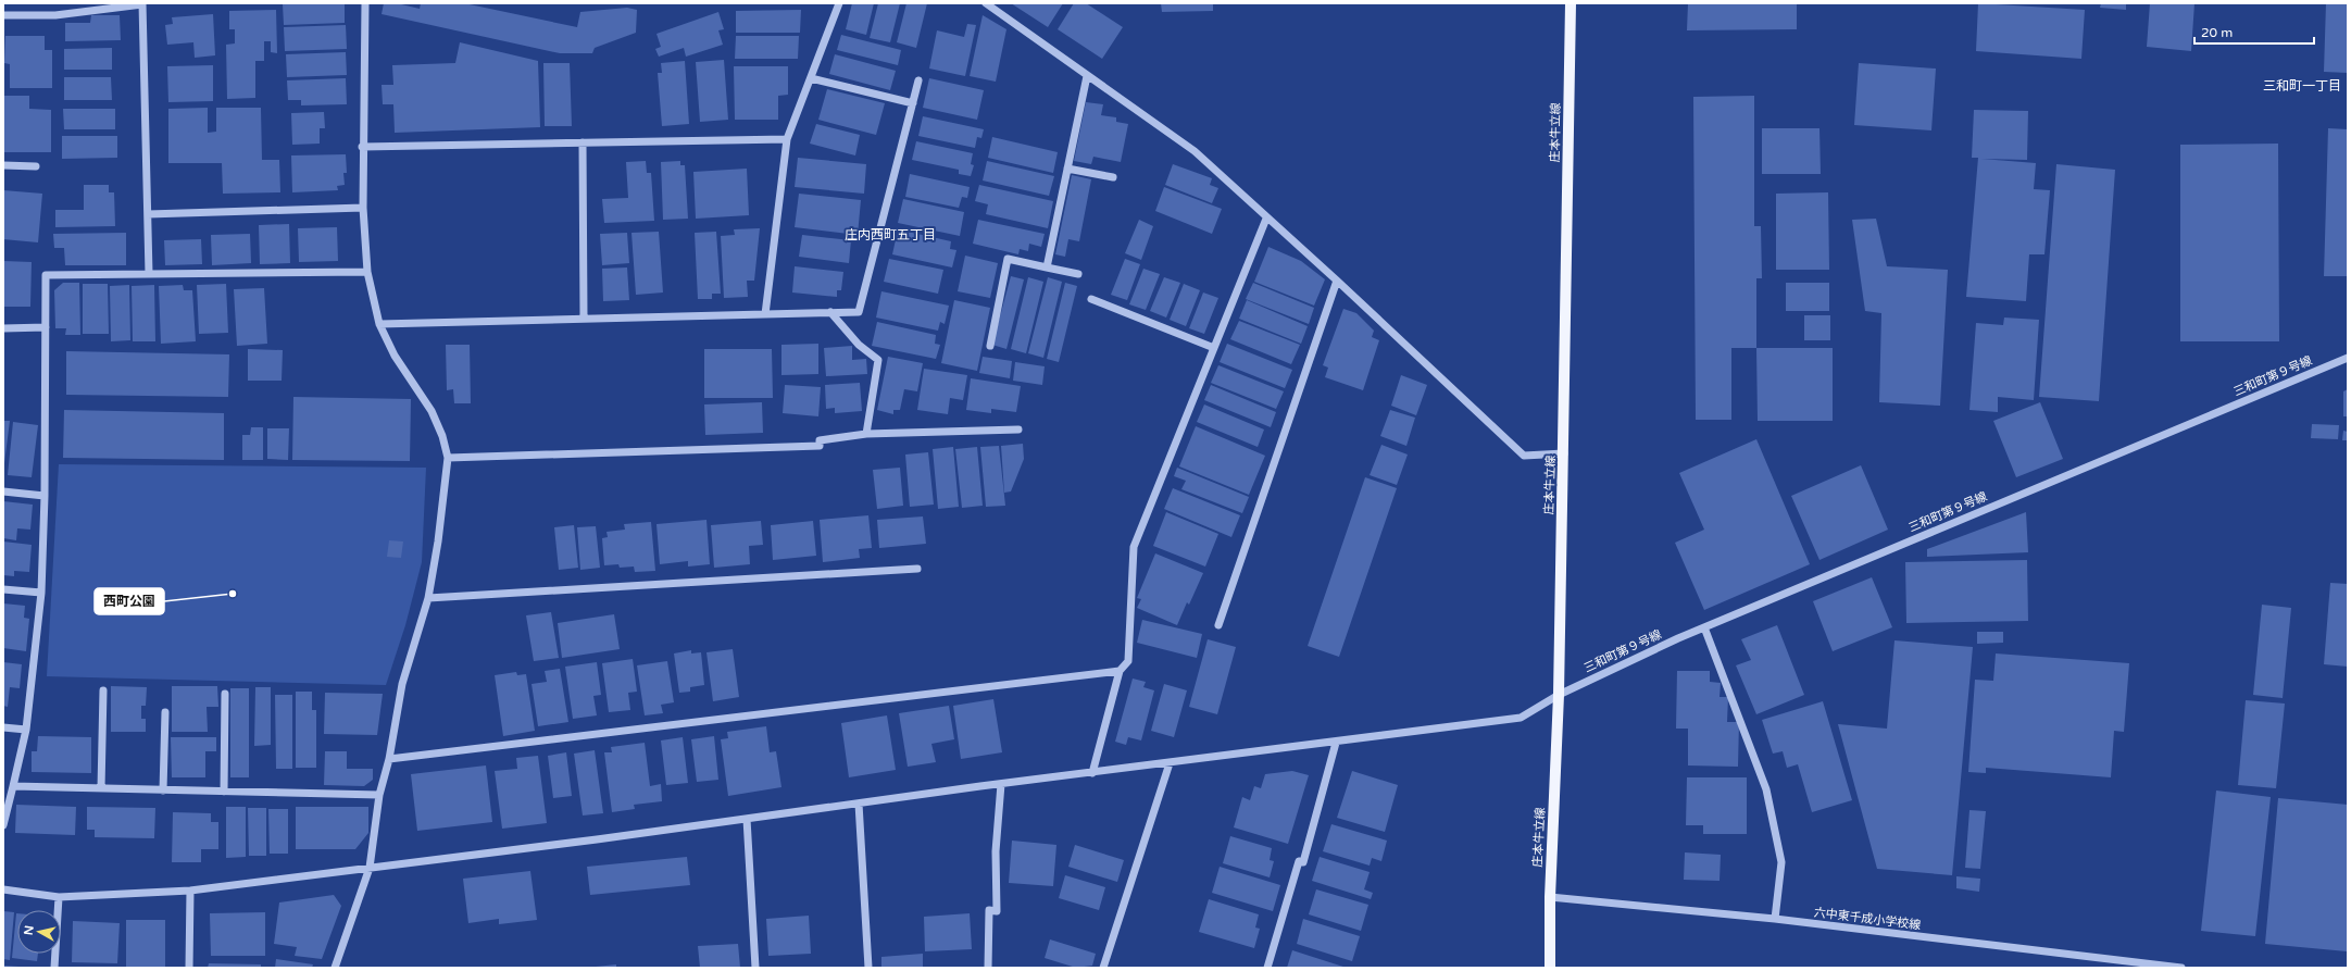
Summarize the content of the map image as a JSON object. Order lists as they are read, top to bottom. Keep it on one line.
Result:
{"streets":{"main road":["庄本牛立線"],"street":["三和町第９号線","六中東千成小学校線"]},"crossings":[["庄本牛立線","三和町第９号線"],["庄本牛立線","六中東千成小学校線"]],"districts":["三和町一丁目","庄内西町五丁目"],"places":["西町公園"],"scale_bar":"20 m","north":"left"}
